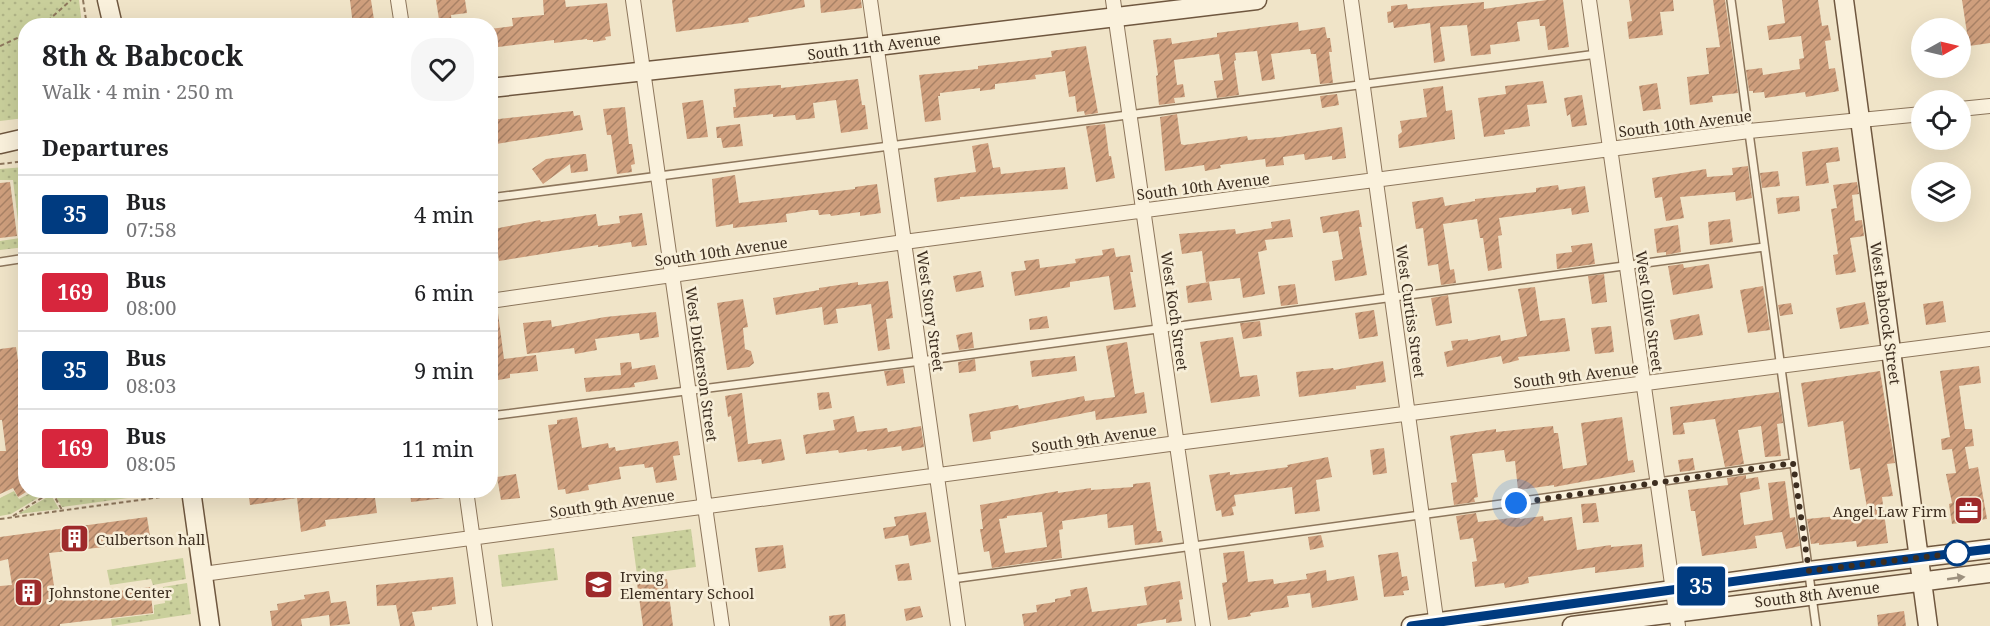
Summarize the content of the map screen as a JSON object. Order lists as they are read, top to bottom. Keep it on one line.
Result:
{"streets":{"street":["South 11th Avenue","South 10th Avenue","West Story Street","West Koch Street","West Curtiss Street","West Olive Street","West Babcock Street","West Dickerson Street","South 9th Avenue","South 8th Avenue"]},"crossings":[["South 11th Avenue","West Story Street"],["South 11th Avenue","West Koch Street"],["South 11th Avenue","West Dickerson Street"],["South 10th Avenue","West Story Street"],["South 10th Avenue","West Koch Street"],["South 10th Avenue","West Curtiss Street"],["South 10th Avenue","West Olive Street"],["South 10th Avenue","West Babcock Street"],["South 10th Avenue","West Dickerson Street"],["West Story Street","South 9th Avenue"],["West Koch Street","South 9th Avenue"],["West Curtiss Street","South 9th Avenue"],["West Curtiss Street","South 8th Avenue"],["West Olive Street","South 9th Avenue"],["West Olive Street","South 8th Avenue"],["West Babcock Street","South 9th Avenue"],["West Babcock Street","South 8th Avenue"],["West Dickerson Street","South 9th Avenue"]],"places":{"office":["Angel Law Firm"],"building":["Culbertson hall","Johnstone Center"],"school or university":["Irving Elementary School"]},"lines":["bus line 35"],"north":"right","page":{"on_map":"35","heading":[["8th & Babcock","Walk · 4 min · 250 m"],"Departures"],"list":[{"mark":"35","name":"Bus","note":"07:58","value":"4 min"},{"mark":"169","name":"Bus","note":"08:00","value":"6 min"},{"mark":"35","name":"Bus","note":"08:03","value":"9 min"},{"mark":"169","name":"Bus","note":"08:05","value":"11 min"}]}}
